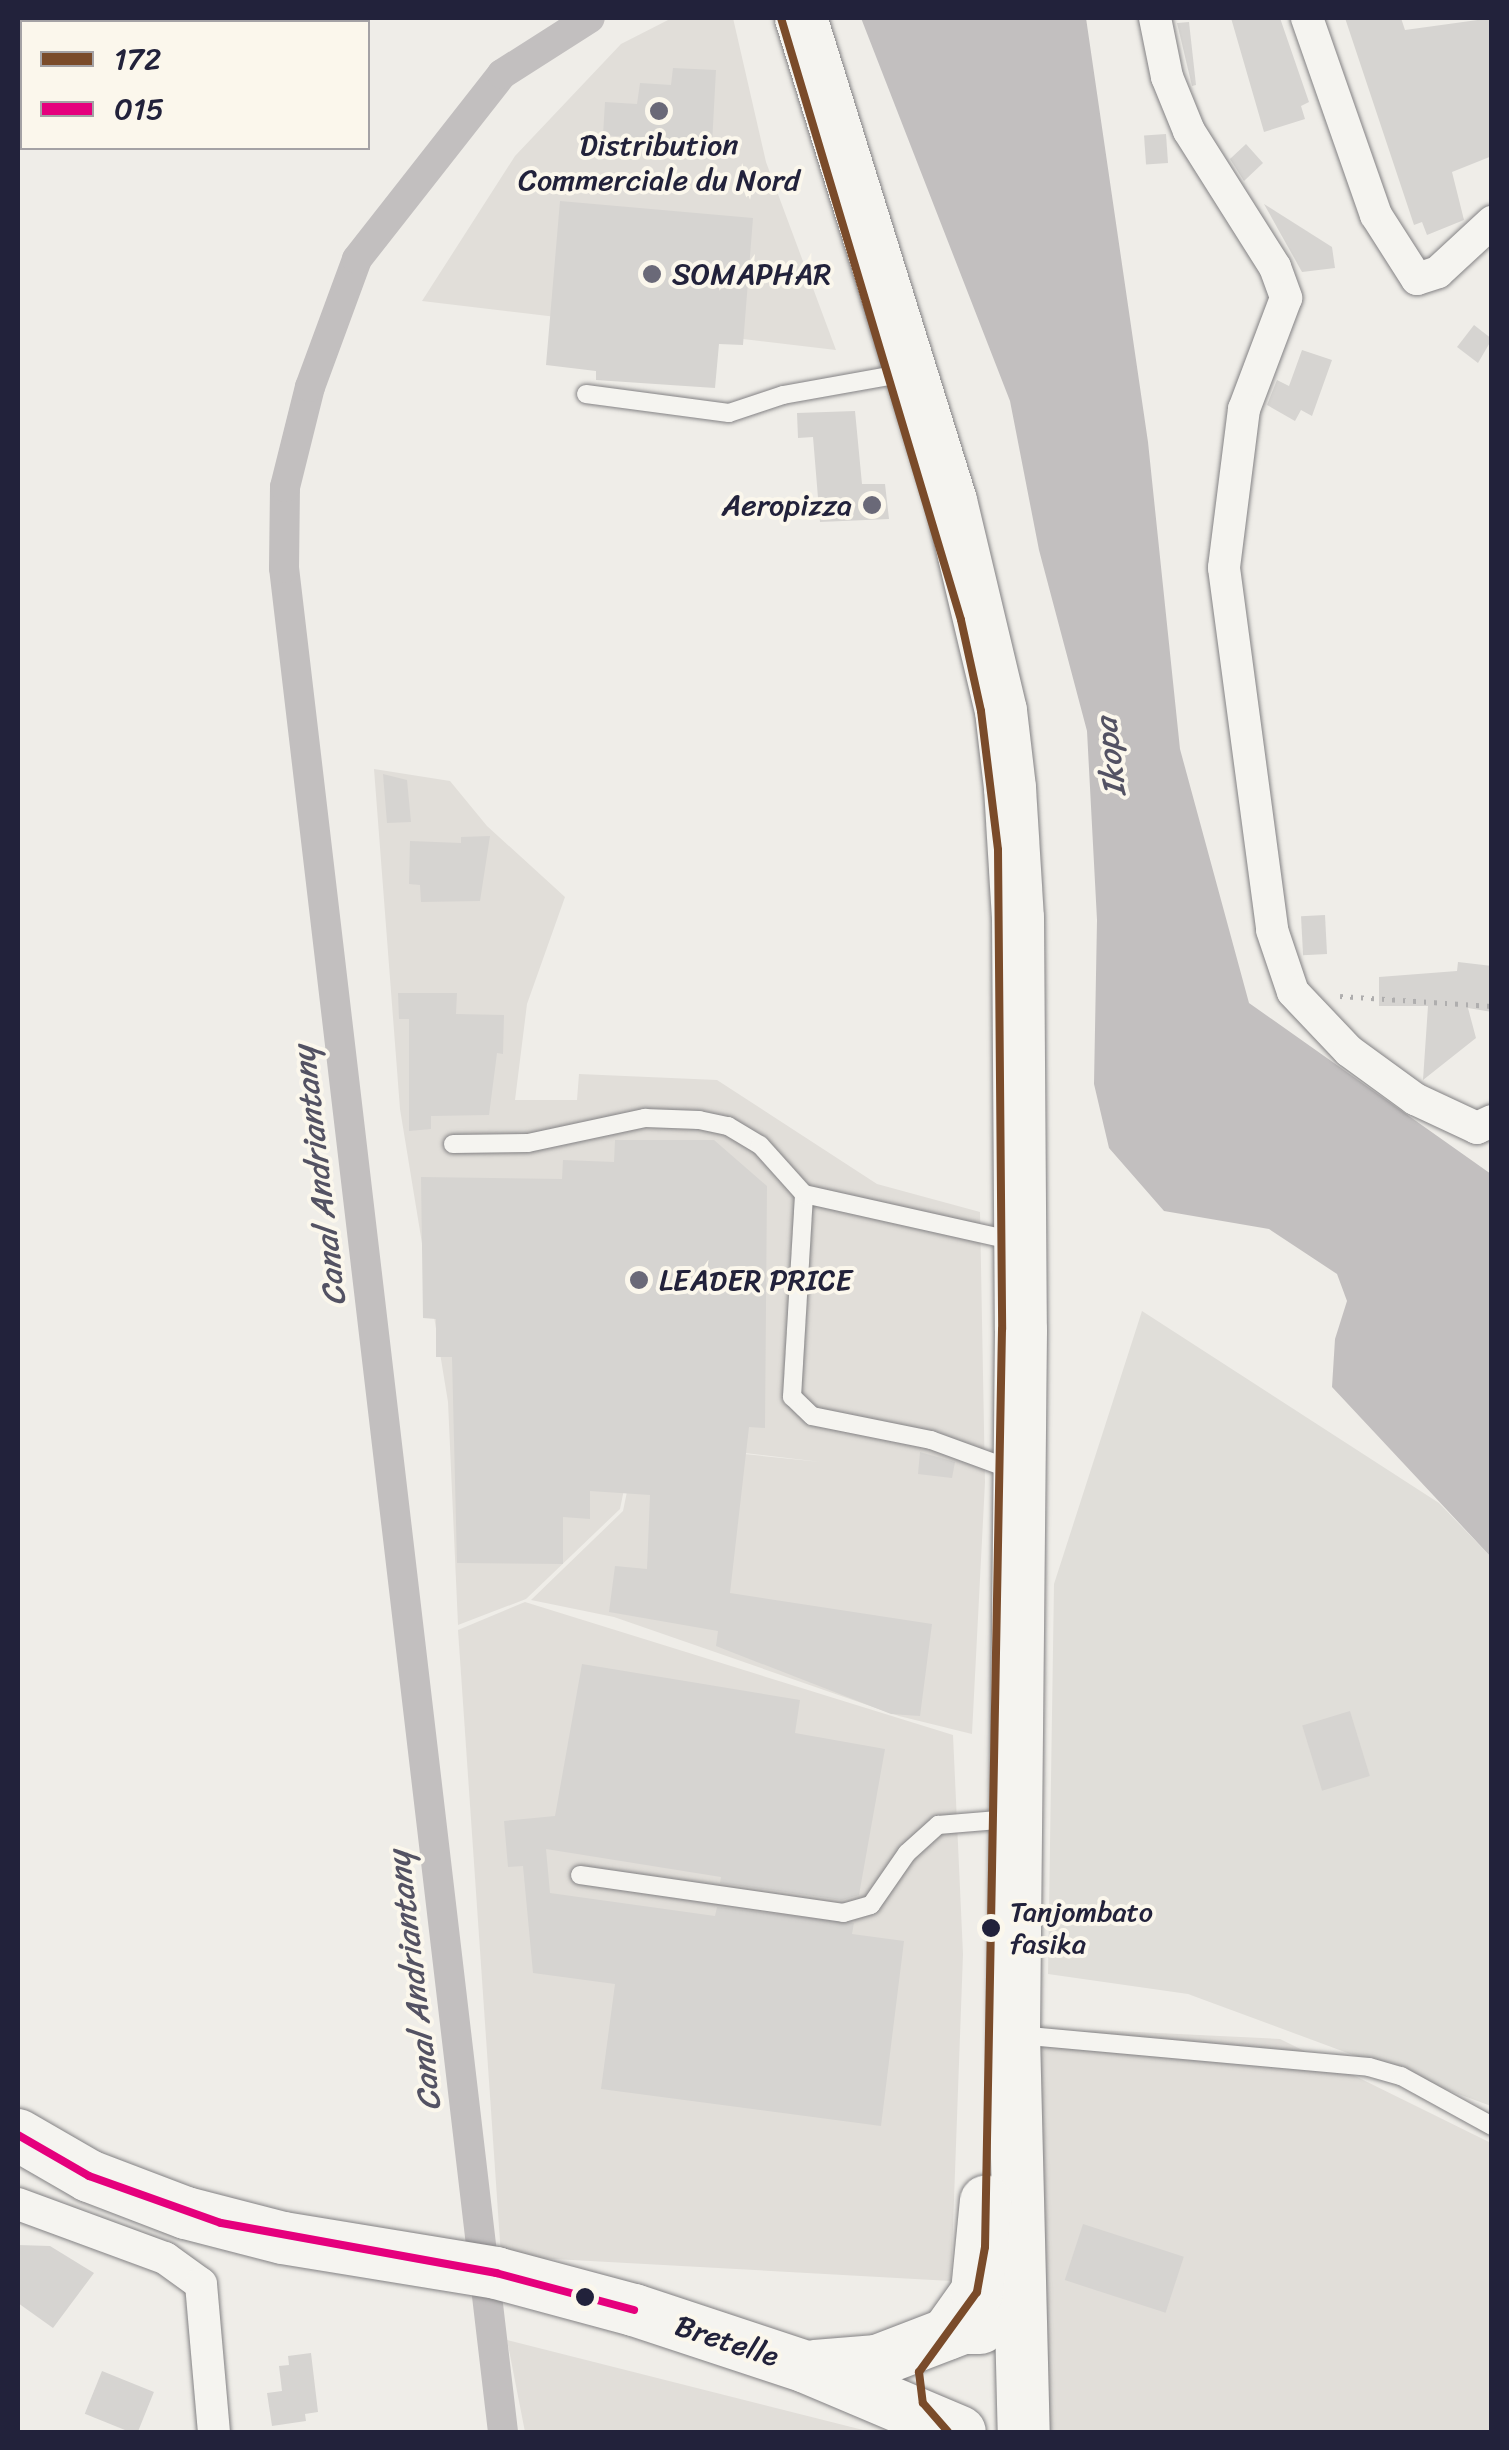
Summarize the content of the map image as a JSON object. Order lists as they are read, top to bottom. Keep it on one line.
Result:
{"streets":{"main road":["Bretelle"]},"water":["Ikopa","Canal Andriantany"],"places":["Distribution Commerciale du Nord","SOMAPHAR","Aeropizza","LEADER PRICE","Tanjombato fasika"],"lines":["transit line 172","transit line 015"],"legend":["172","015"]}
